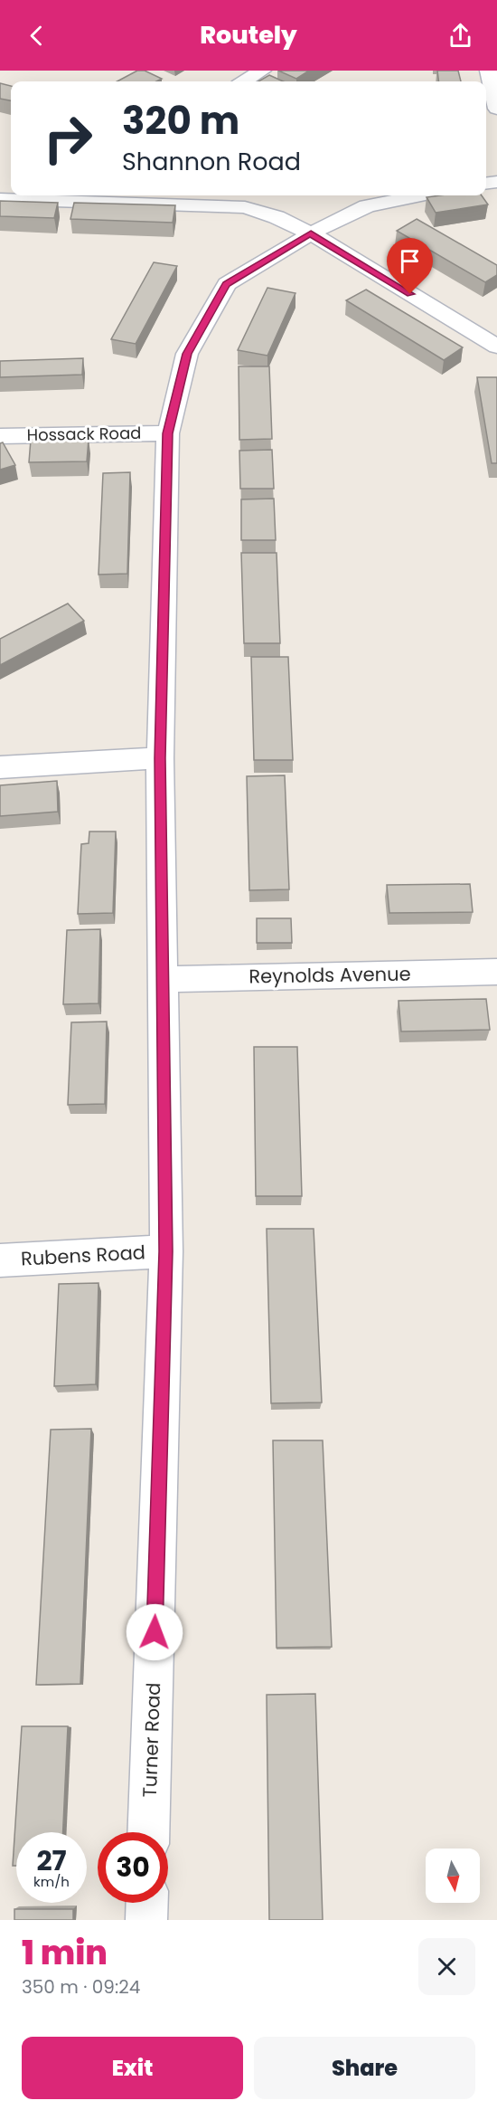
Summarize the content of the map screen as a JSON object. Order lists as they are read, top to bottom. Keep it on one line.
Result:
{"streets":{"street":["Hossack Road","Reynolds Avenue","Rubens Road","Turner Road"]},"crossings":[["Hossack Road","Turner Road"],["Reynolds Avenue","Turner Road"],["Rubens Road","Turner Road"]],"north":"bottom","page":{"header":"Routely","turn":["320 m","Shannon Road"],"speed":"27 km/h","limit":"30","heading":["1 min","350 m · 09:24"],"buttons":["Exit","Share"]}}
